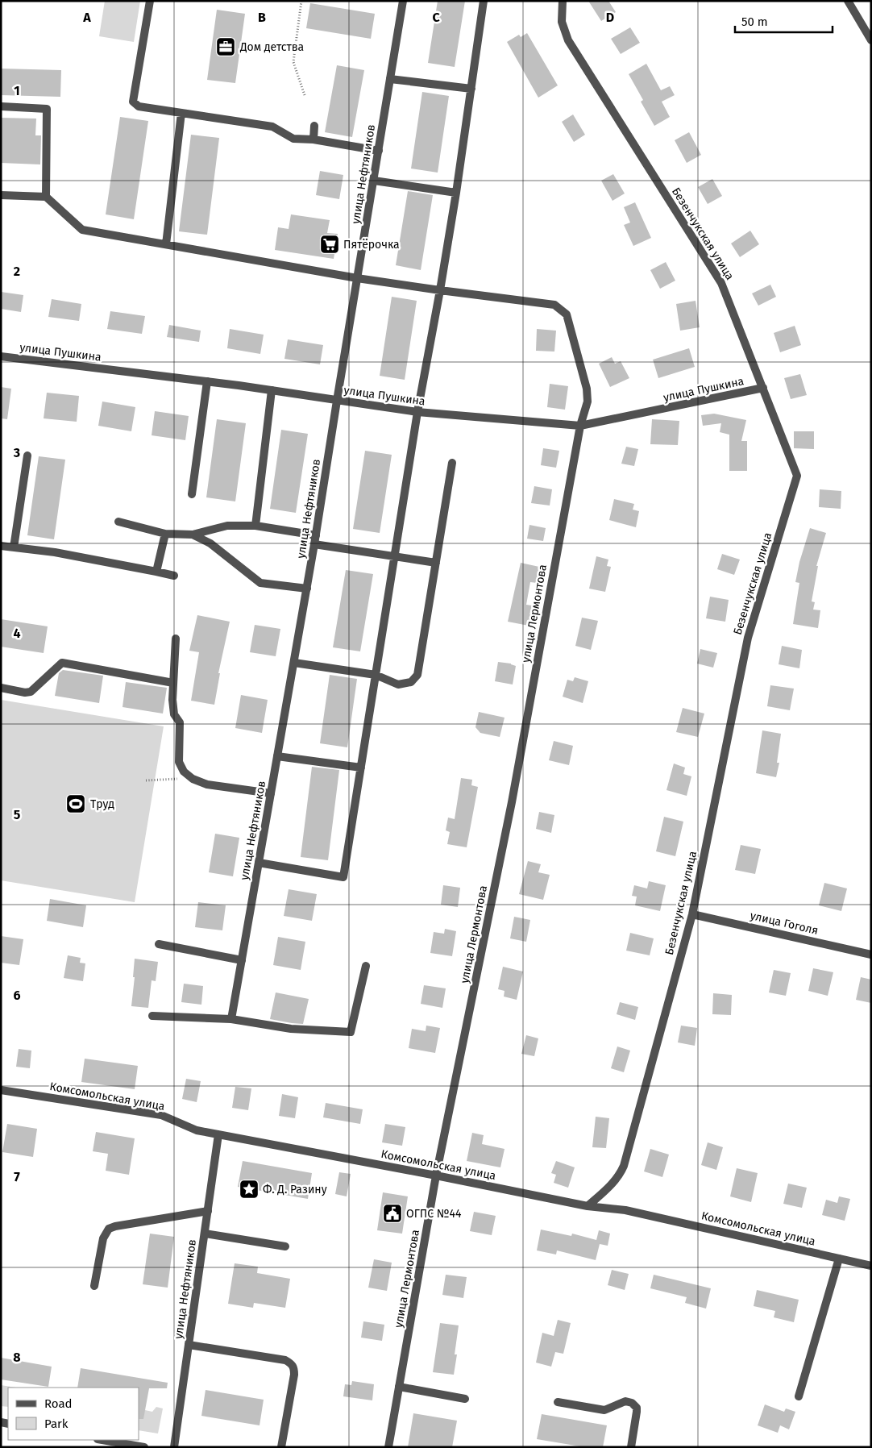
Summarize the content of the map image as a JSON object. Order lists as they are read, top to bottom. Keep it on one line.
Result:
{"streets":{"street":["улица Нефтяников","Безенчукская улица","улица Пушкина","улица Лермонтова","улица Гоголя","Комсомольская улица"]},"crossings":[["улица Нефтяников","улица Пушкина"],["улица Нефтяников","улица Лермонтова"],["улица Нефтяников","Комсомольская улица"],["Безенчукская улица","улица Пушкина"],["Безенчукская улица","улица Гоголя"],["Безенчукская улица","Комсомольская улица"],["улица Пушкина","улица Лермонтова"],["улица Лермонтова","Комсомольская улица"]],"places":{"office":["Дом детства"],"supermarket":["Пятёрочка"],"sports":["Труд"],"place":["Ф. Д. Разину"],"public building":["ОГПС №44"]},"legend":["Road","Park"],"scale_bar":"50 m","grid":{"columns":["A","B","C","D"],"rows":["1","2","3","4","5","6","7","8"]}}
